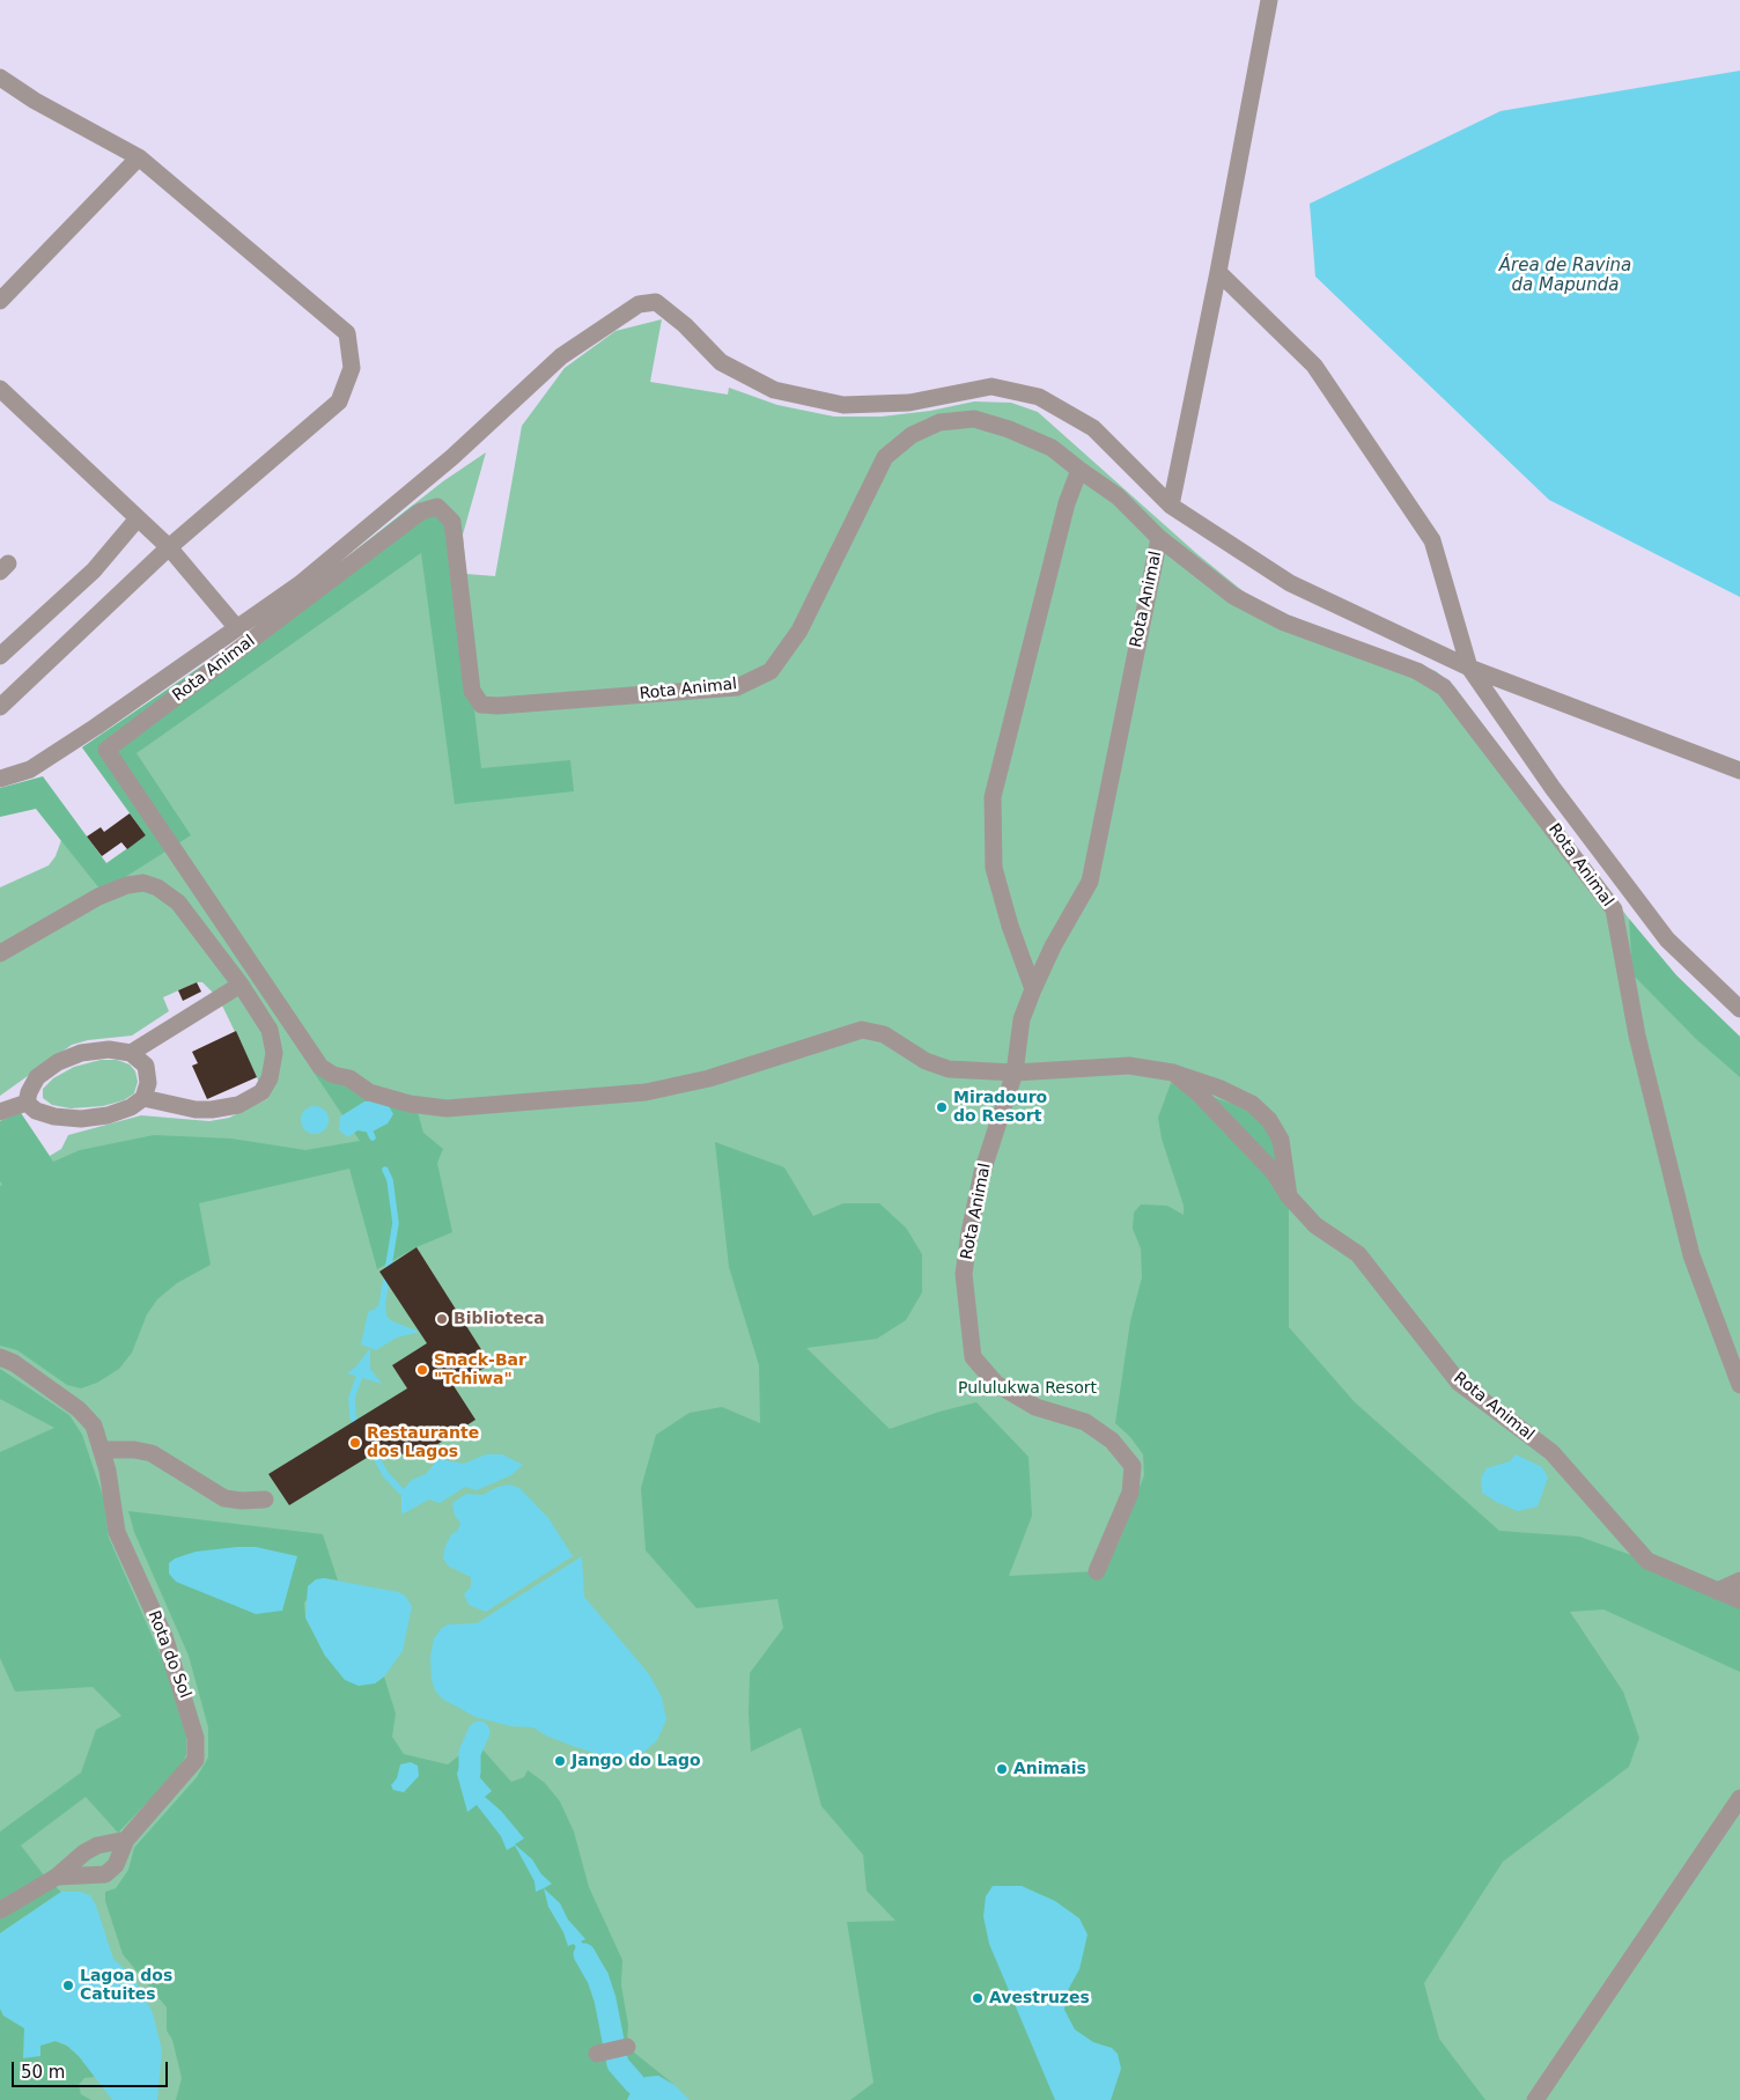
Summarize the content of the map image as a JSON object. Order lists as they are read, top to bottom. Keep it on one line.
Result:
{"streets":{"street":["Rota Animal","Rota do Sol"]},"water":["Área de Ravina da Mapunda"],"parks":["Pululukwa Resort"],"places":["Miradouro do Resort","Biblioteca","Snack-Bar \"Tchiwa\"","Restaurante dos Lagos","Jango do Lago","Animais","Lagoa dos Catuites","Avestruzes"],"scale_bar":"50 m"}
